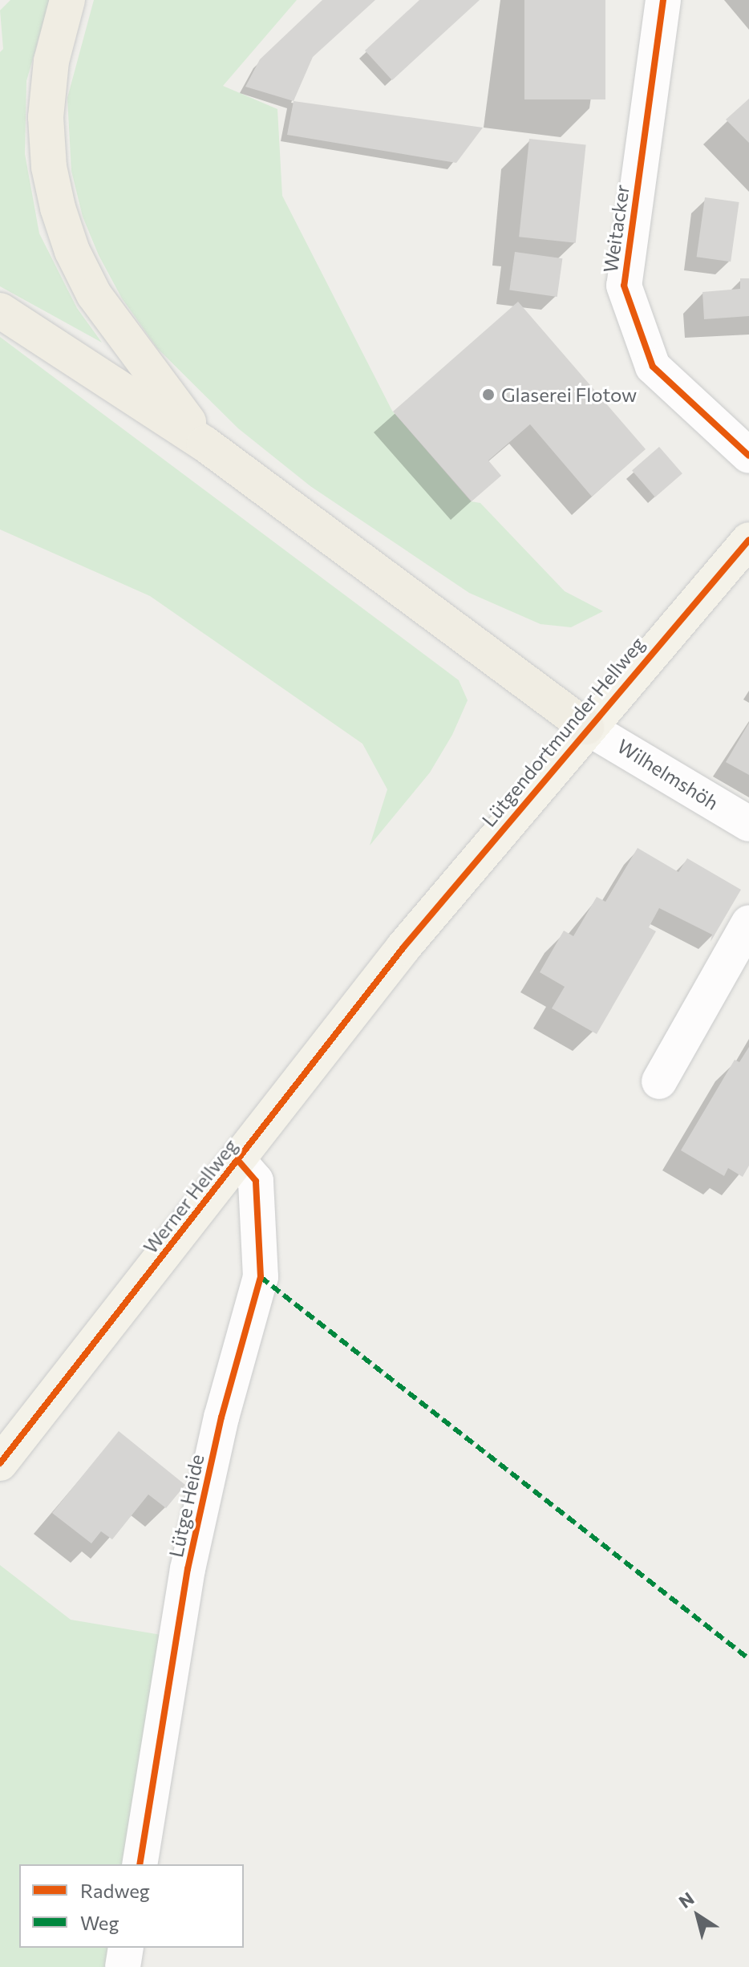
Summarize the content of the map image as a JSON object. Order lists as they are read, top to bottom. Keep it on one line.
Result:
{"streets":{"main road":["Lütgendortmunder Hellweg","Werner Hellweg"],"street":["Weitacker","Wilhelmshöh","Lütge Heide"]},"crossings":[["Lütgendortmunder Hellweg","Wilhelmshöh"],["Lütgendortmunder Hellweg","Werner Hellweg"],["Werner Hellweg","Lütge Heide"]],"places":["Glaserei Flotow"],"legend":["Radweg","Weg"],"north":"top left"}
